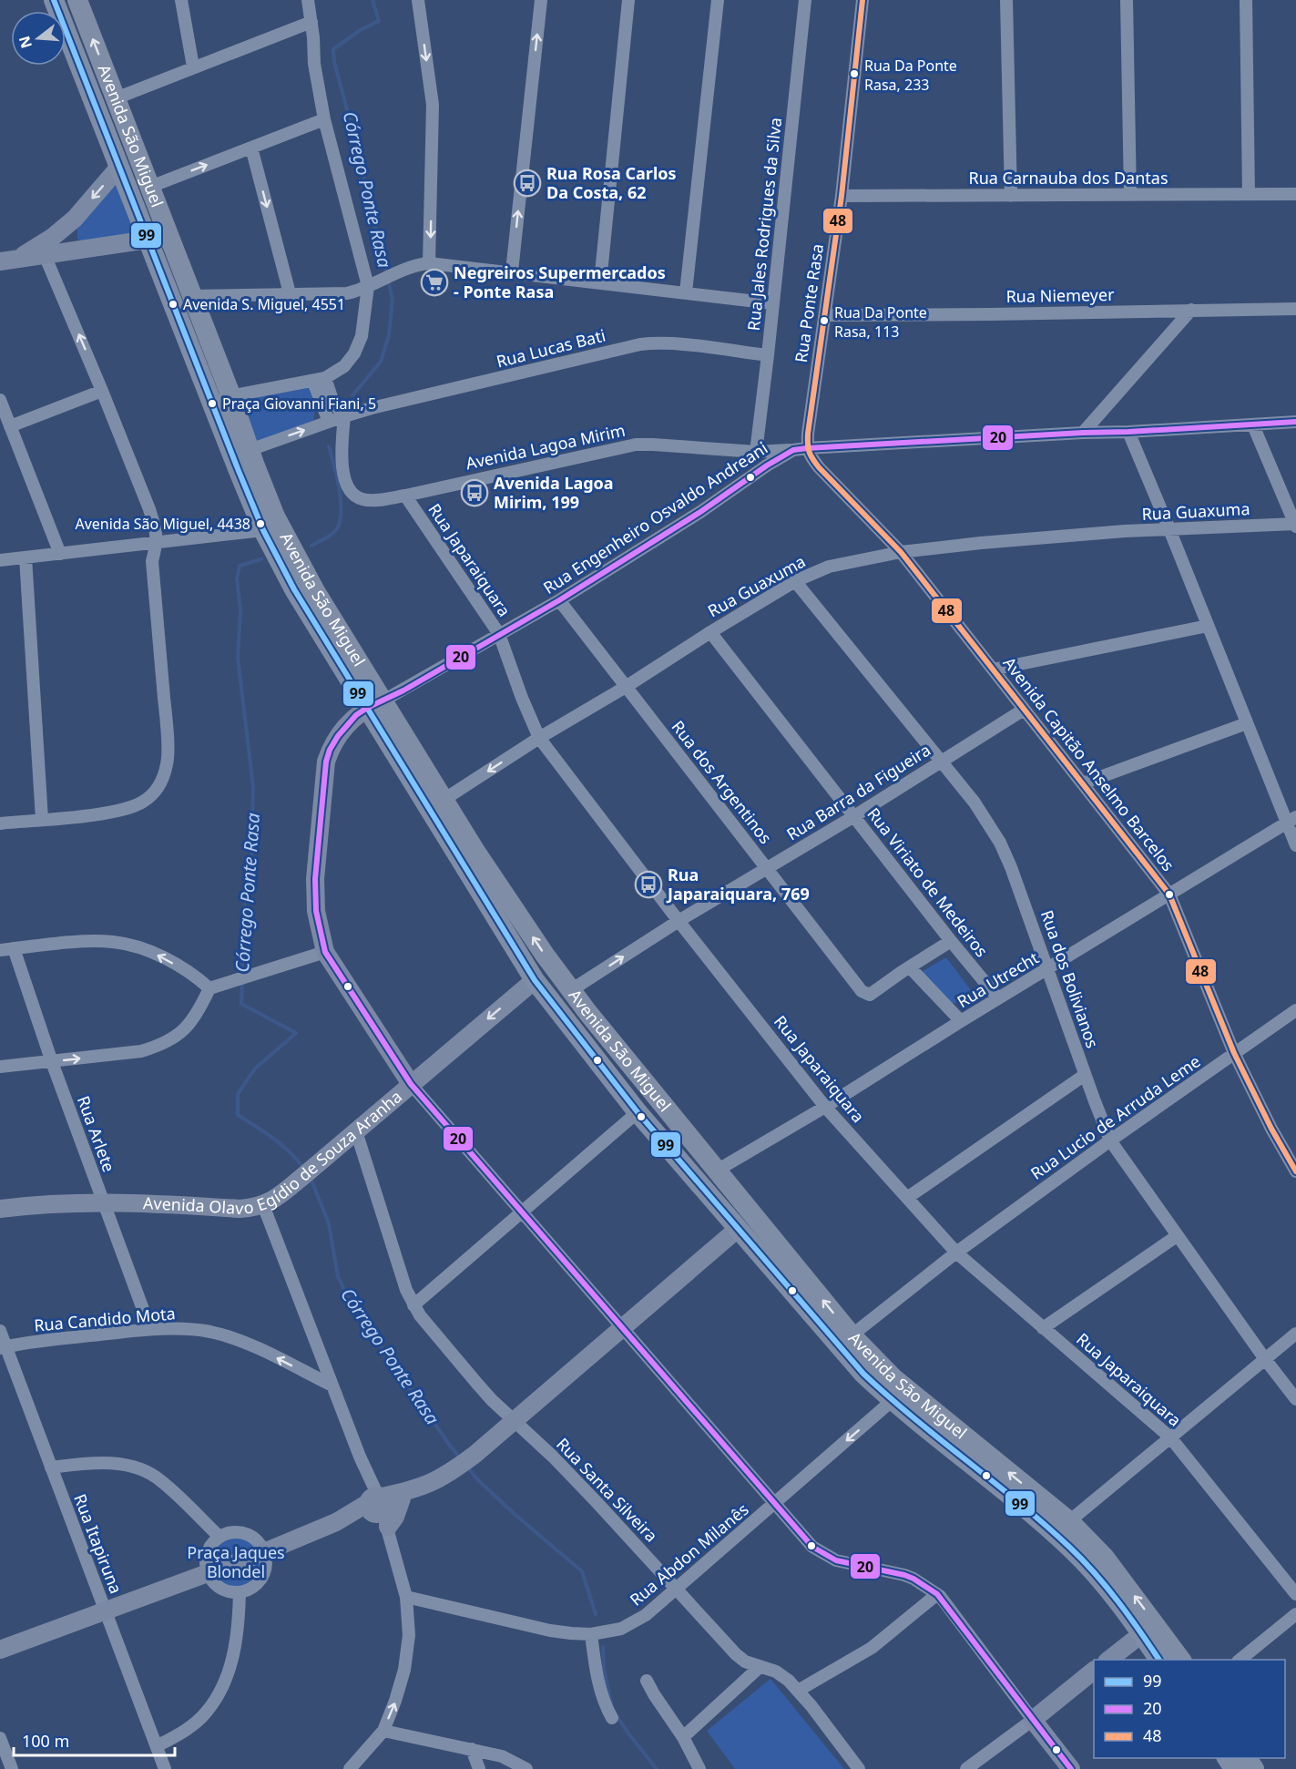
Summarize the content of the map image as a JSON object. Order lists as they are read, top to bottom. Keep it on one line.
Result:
{"streets":{"main road":["Avenida São Miguel","Avenida Olavo Egídio de Souza Aranha"],"street":["Rua Carnauba dos Dantas","Rua Jales Rodrigues da Silva","Rua Niemeyer","Rua Ponte Rasa","Rua Lucas Bati","Avenida Lagoa Mirim","Rua Guaxuma","Rua Engenheiro Osvaldo Andreani","Rua Japaraiquara","Avenida Capitão Anselmo Barcelos","Rua dos Argentinos","Rua Barra da Figueira","Rua Viriato de Medeiros","Rua dos Bolivianos","Rua Utrecht","Rua Lucio de Arruda Leme","Rua Arlete","Rua Candido Mota","Rua Santa Silveira","Rua Itapiruna","Rua Abdon Milanês"]},"crossings":[["Avenida São Miguel","Rua Lucas Bati"],["Avenida São Miguel","Rua Guaxuma"],["Avenida São Miguel","Rua Engenheiro Osvaldo Andreani"],["Avenida São Miguel","Rua Barra da Figueira"],["Avenida São Miguel","Rua Utrecht"],["Avenida São Miguel","Rua Lucio de Arruda Leme"],["Avenida São Miguel","Avenida Olavo Egídio de Souza Aranha"],["Avenida São Miguel","Rua Abdon Milanês"],["Rua Carnauba dos Dantas","Rua Ponte Rasa"],["Rua Jales Rodrigues da Silva","Rua Lucas Bati"],["Rua Jales Rodrigues da Silva","Avenida Lagoa Mirim"],["Rua Niemeyer","Rua Ponte Rasa"],["Rua Ponte Rasa","Rua Engenheiro Osvaldo Andreani"],["Rua Ponte Rasa","Avenida Capitão Anselmo Barcelos"],["Rua Lucas Bati","Avenida Lagoa Mirim"],["Avenida Lagoa Mirim","Rua Engenheiro Osvaldo Andreani"],["Avenida Lagoa Mirim","Rua Japaraiquara"],["Rua Guaxuma","Rua Japaraiquara"],["Rua Guaxuma","Avenida Capitão Anselmo Barcelos"],["Rua Guaxuma","Rua dos Argentinos"],["Rua Guaxuma","Rua Viriato de Medeiros"],["Rua Guaxuma","Rua dos Bolivianos"],["Rua Engenheiro Osvaldo Andreani","Rua Japaraiquara"],["Rua Engenheiro Osvaldo Andreani","Avenida Capitão Anselmo Barcelos"],["Rua Engenheiro Osvaldo Andreani","Rua dos Argentinos"],["Rua Japaraiquara","Rua Barra da Figueira"],["Rua Japaraiquara","Rua Utrecht"],["Rua Japaraiquara","Rua Lucio de Arruda Leme"],["Avenida Capitão Anselmo Barcelos","Rua Barra da Figueira"],["Avenida Capitão Anselmo Barcelos","Rua Utrecht"],["Avenida Capitão Anselmo Barcelos","Rua Lucio de Arruda Leme"],["Rua dos Argentinos","Rua Barra da Figueira"],["Rua Barra da Figueira","Rua Viriato de Medeiros"],["Rua Barra da Figueira","Rua dos Bolivianos"],["Rua Viriato de Medeiros","Rua Utrecht"],["Rua dos Bolivianos","Rua Utrecht"],["Rua dos Bolivianos","Rua Lucio de Arruda Leme"],["Rua Arlete","Avenida Olavo Egídio de Souza Aranha"],["Rua Arlete","Rua Candido Mota"],["Avenida Olavo Egídio de Souza Aranha","Rua Santa Silveira"],["Rua Candido Mota","Rua Itapiruna"],["Rua Santa Silveira","Rua Abdon Milanês"]],"one_way":["Rua Candido Mota"],"water":["Córrego Ponte Rasa"],"parks":["Praça Jaques Blondel"],"places":{"other":["Rua Da Ponte Rasa, 233","Avenida S. Miguel, 4551","Rua Da Ponte Rasa, 113","Praça Giovanni Fiani, 5","Avenida São Miguel, 4438"],"bus stop":["Rua Rosa Carlos Da Costa, 62","Avenida Lagoa Mirim, 199","Rua Japaraiquara, 769"],"supermarket":["Negreiros Supermercados - Ponte Rasa"]},"lines":["transit line 99","transit line 48","transit line 20"],"legend":["99","20","48"],"scale_bar":"100 m","north":"left"}
